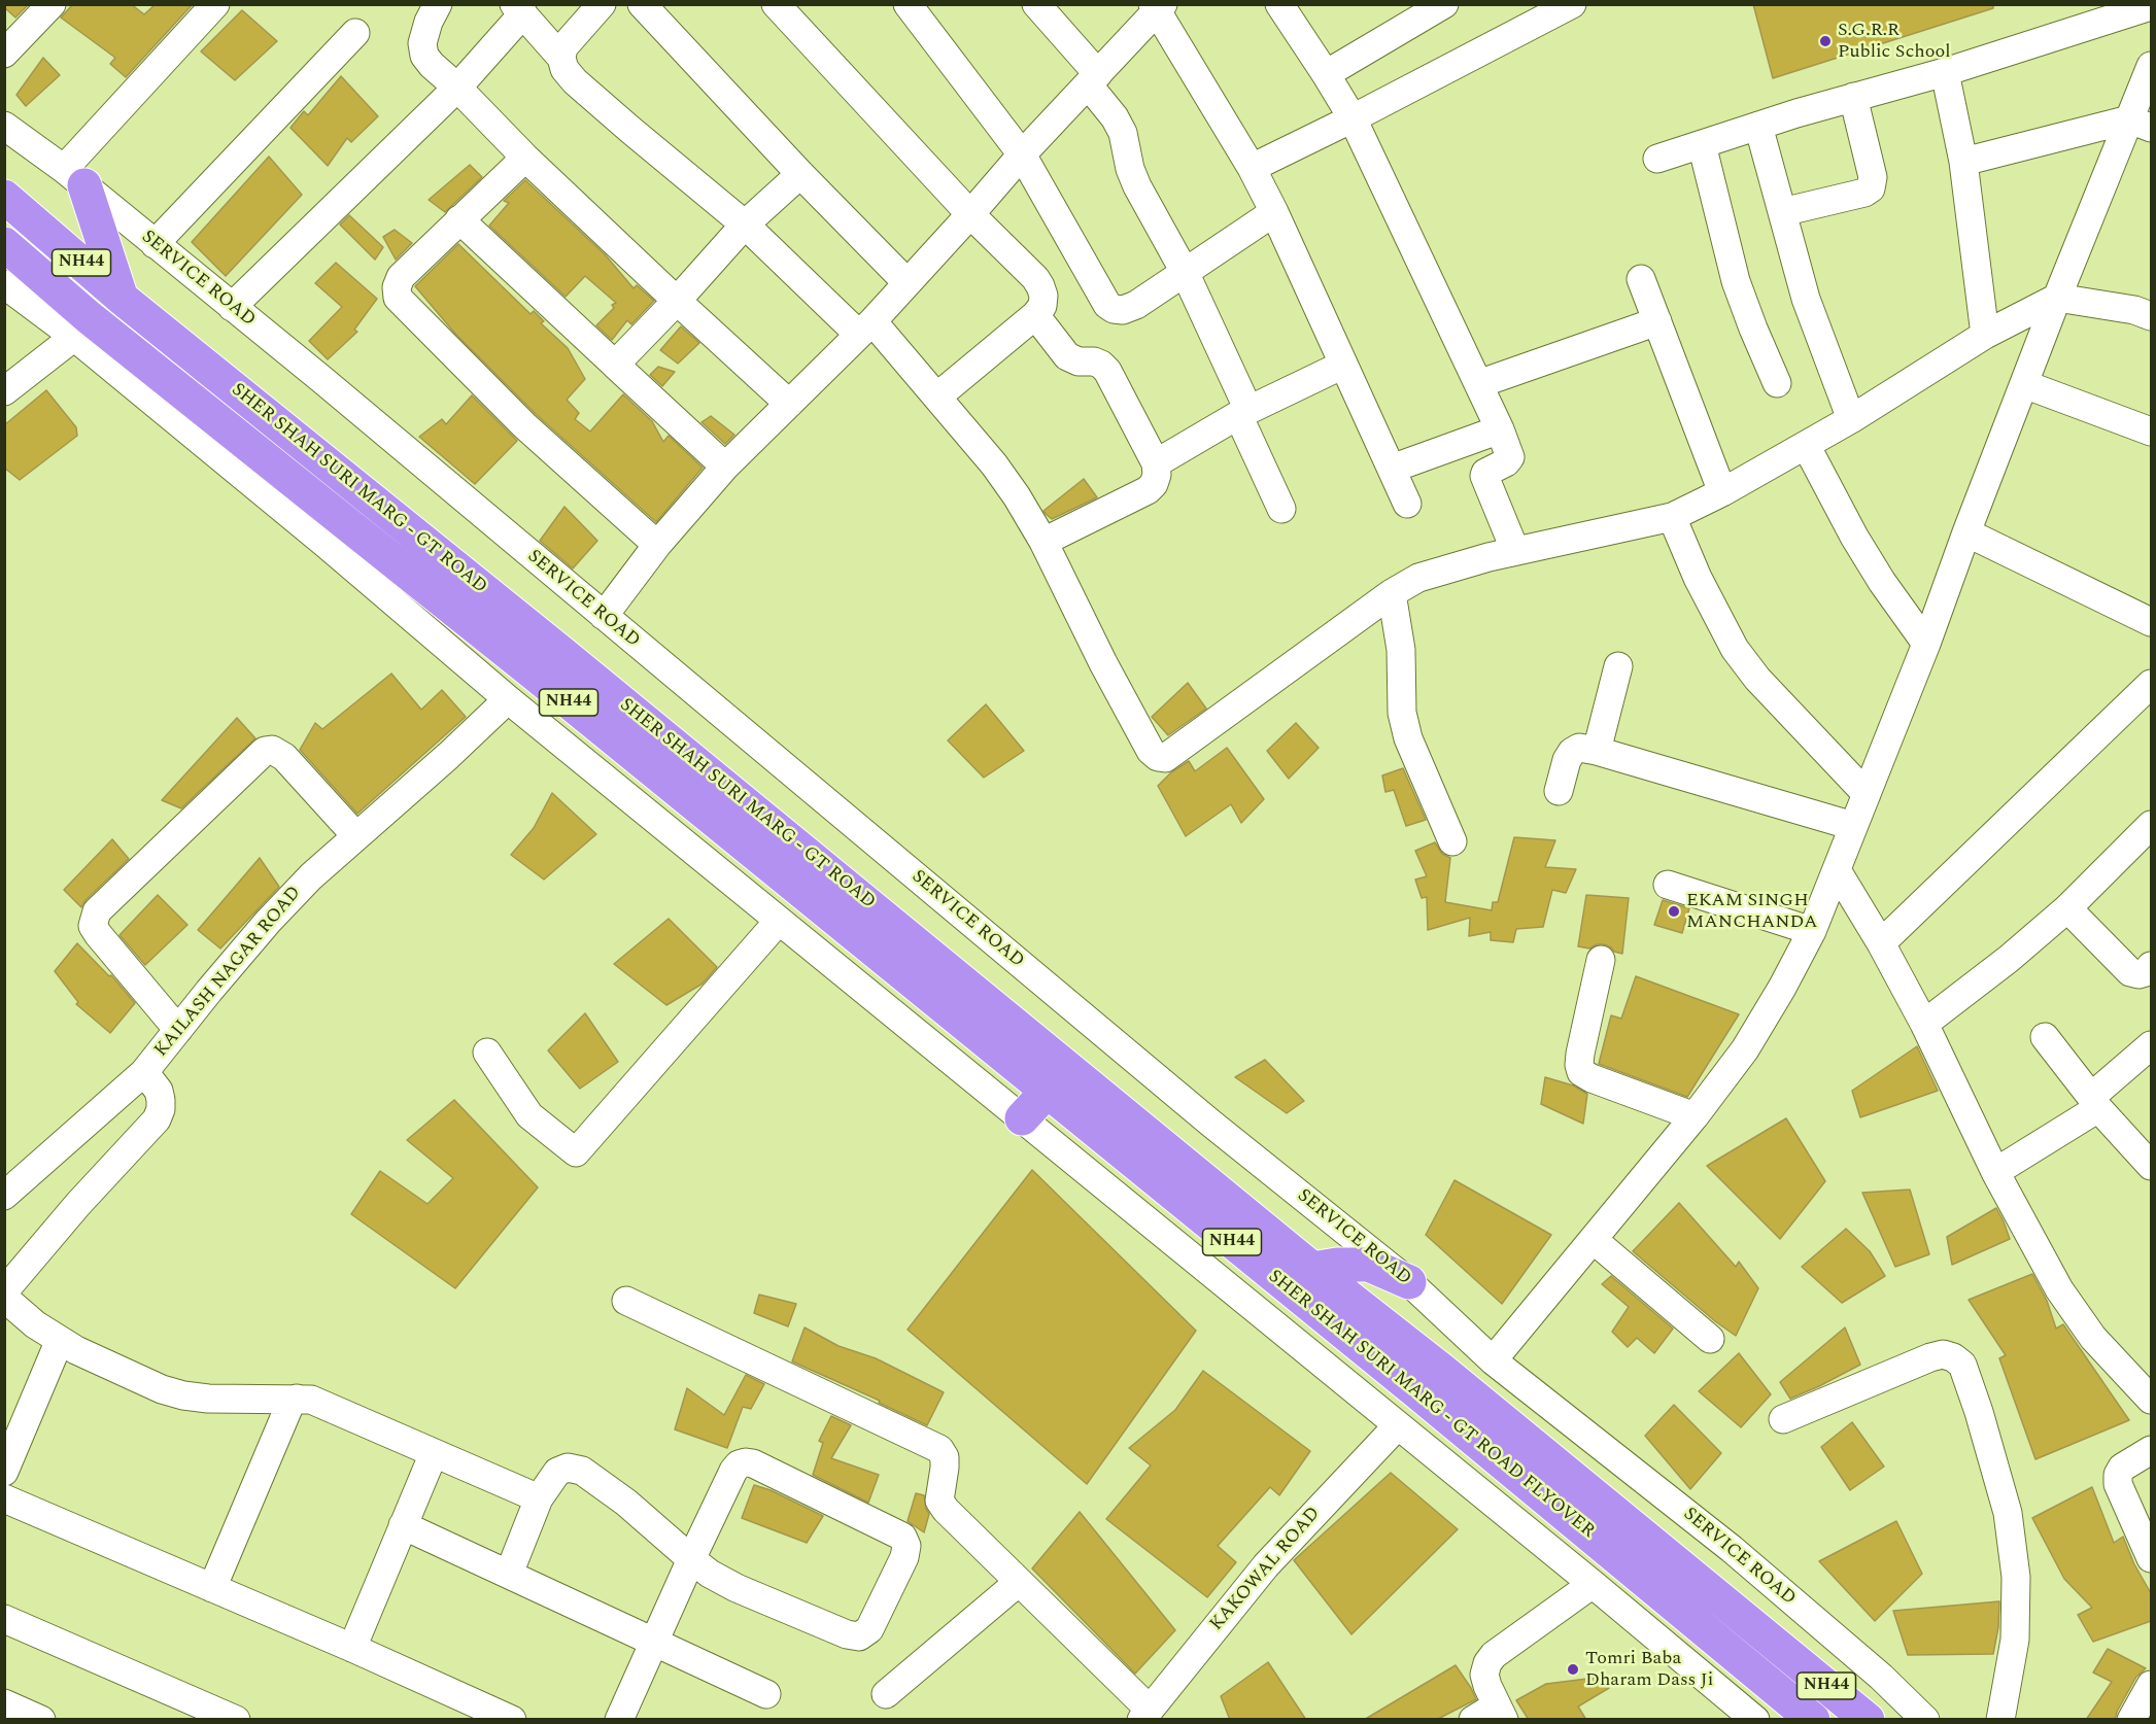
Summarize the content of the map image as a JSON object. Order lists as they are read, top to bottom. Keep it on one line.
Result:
{"streets":{"highway":["NH44","SHER SHAH SURI MARG - GT ROAD","SHER SHAH SURI MARG - GT ROAD FLYOVER"],"street":["SERVICE ROAD","KAILASH NAGAR ROAD","KAKOWAL ROAD"]},"crossings":[["NH44","SHER SHAH SURI MARG - GT ROAD"],["SHER SHAH SURI MARG - GT ROAD","SHER SHAH SURI MARG - GT ROAD FLYOVER"]],"places":["S.G.R.R Public School","EKAM SINGH MANCHANDA","Tomri Baba Dharam Dass Ji"]}
